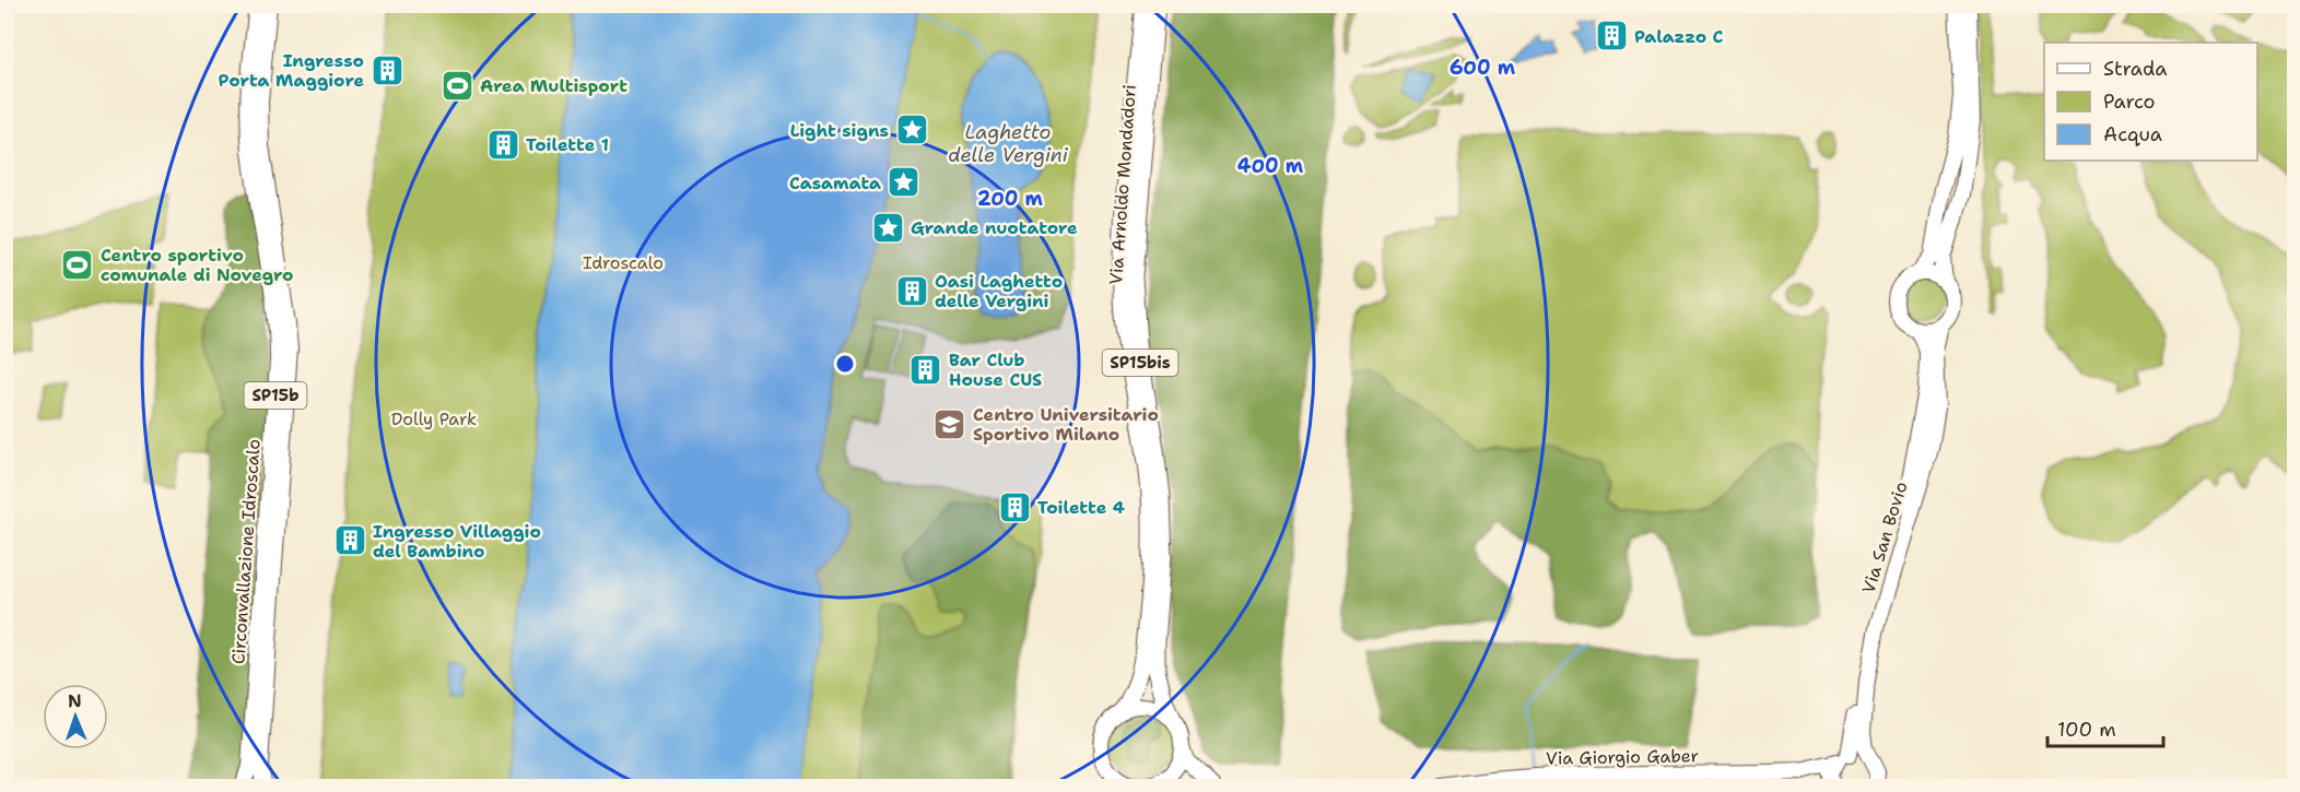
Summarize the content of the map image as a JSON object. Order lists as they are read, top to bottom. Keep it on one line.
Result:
{"streets":{"highway":["Via Arnoldo Mondadori","SP15bis"],"main road":["SP15b","Via San Bovio","Circonvallazione Idroscalo","Via Giorgio Gaber"]},"crossings":[["Via Arnoldo Mondadori","SP15bis"]],"water":["Laghetto delle Vergini"],"parks":["Idroscalo","Dolly Park"],"places":{"building":["Palazzo C","Ingresso Porta Maggiore","Toilette 1","Oasi Laghetto delle Vergini","Bar Club House CUS","Toilette 4","Ingresso Villaggio del Bambino"],"sports":["Area Multisport","Centro sportivo comunale di Novegro"],"place":["Light signs","Casamata","Grande nuotatore"],"school or university":["Centro Universitario Sportivo Milano"]},"legend":["Strada","Parco","Acqua"],"scale_bar":"100 m","north":"top","rings":["600 m","400 m","200 m"]}
